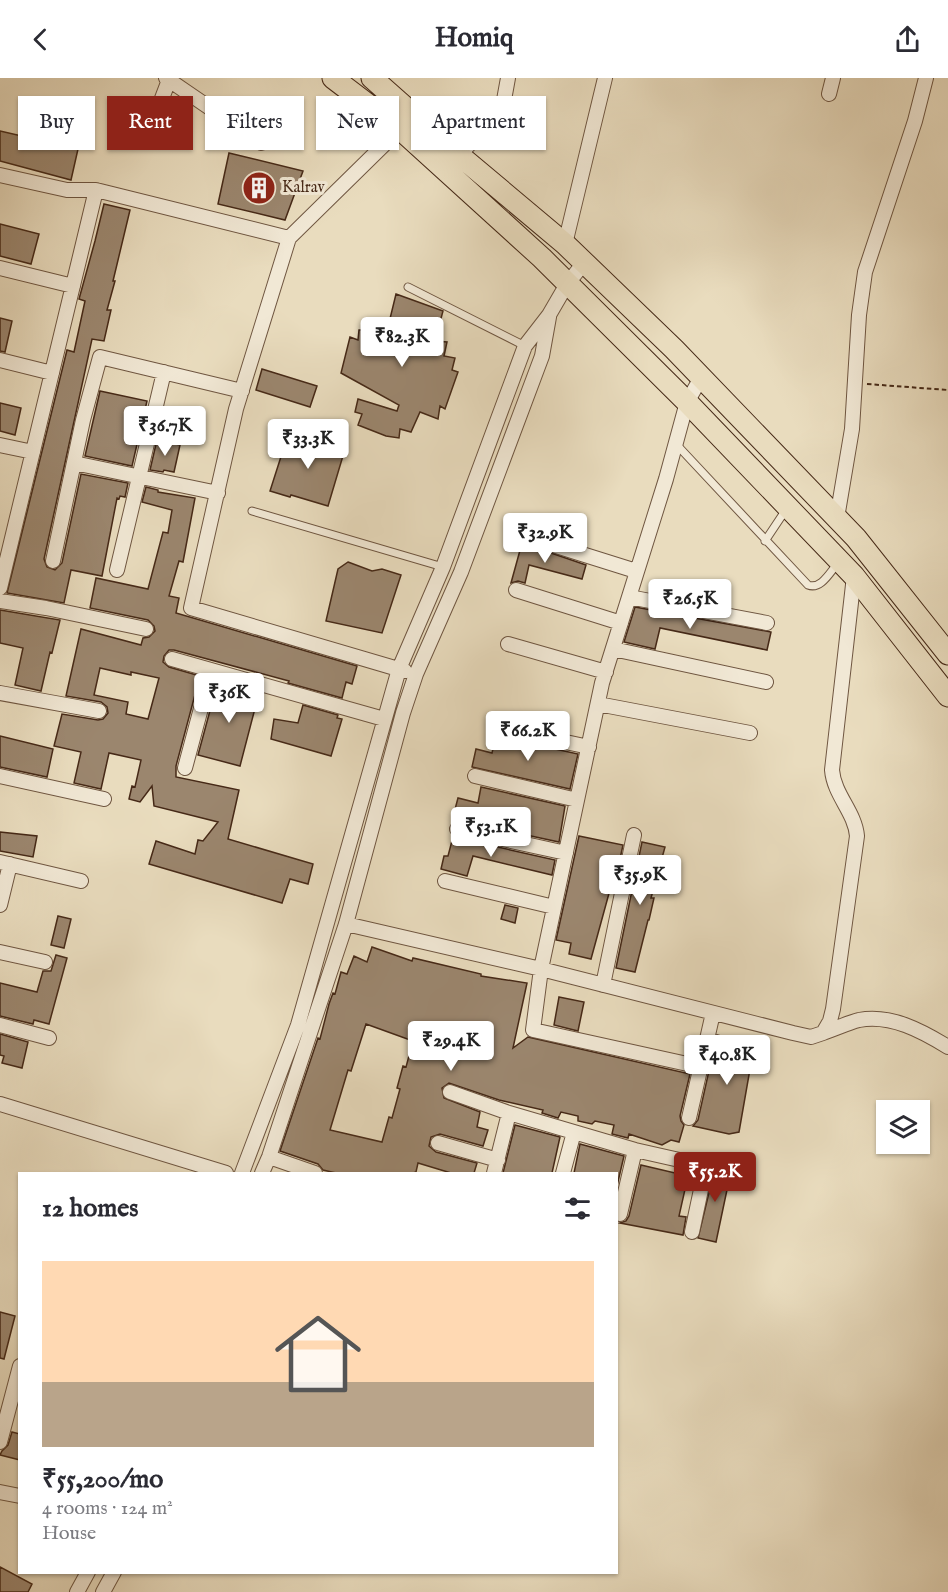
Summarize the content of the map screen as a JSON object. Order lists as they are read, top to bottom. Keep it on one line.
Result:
{"places":{"building":["Kalrav"]},"page":{"header":"Homiq","chip":["Buy","Rent","Filters","New","Apartment"],"price":["₹82.3K","₹36.7K","₹33.3K","₹32.9K","₹26.5K","₹36K","₹66.2K","₹53.1K","₹35.9K","₹29.4K","₹40.8K","₹55.2K"],"heading":"12 homes","list":[{"name":"₹55,200/mo","note":"4 rooms · 124 m² · House"}]}}
